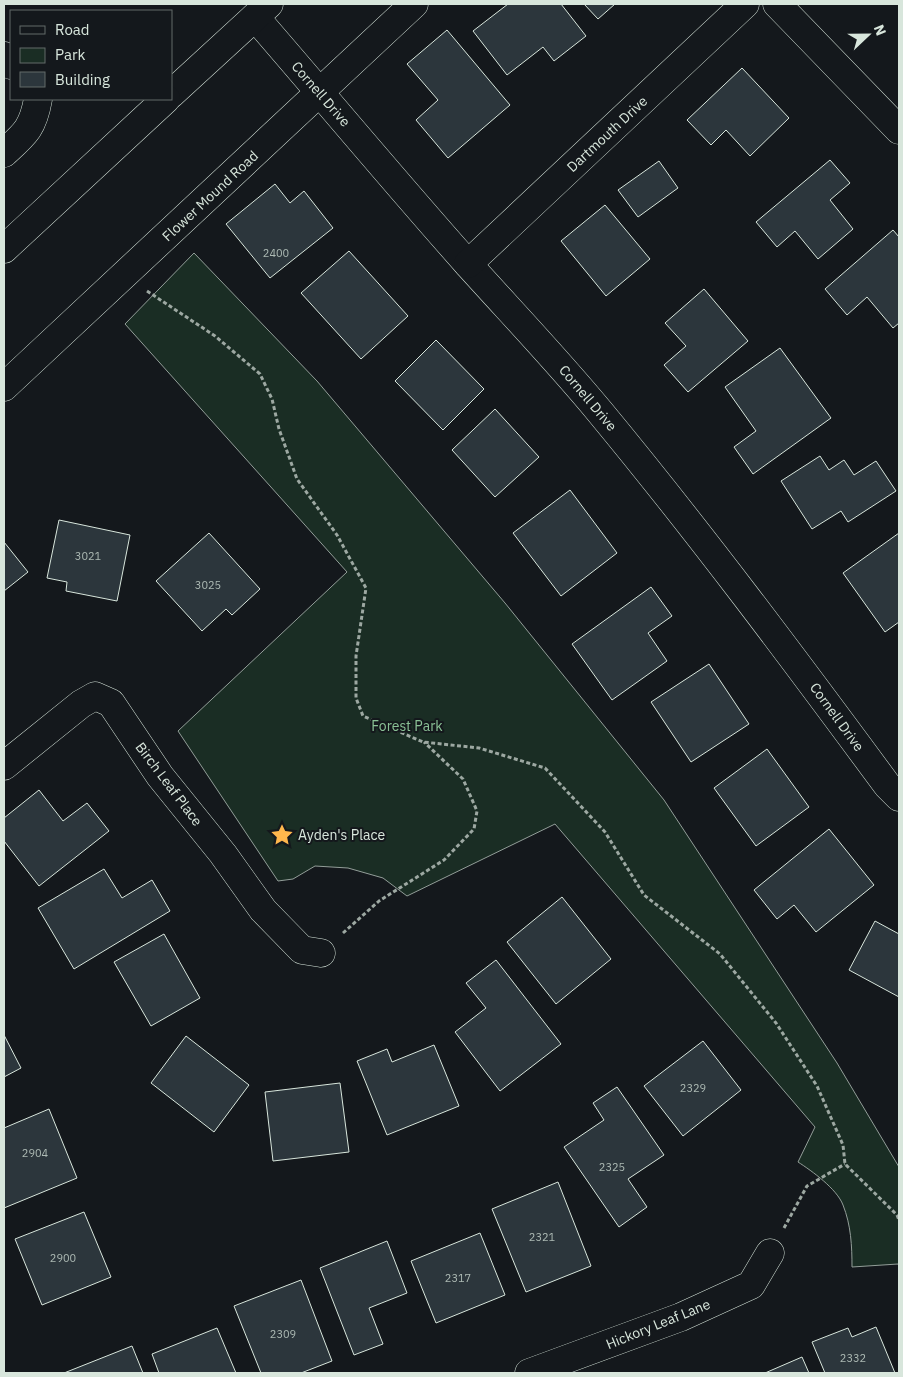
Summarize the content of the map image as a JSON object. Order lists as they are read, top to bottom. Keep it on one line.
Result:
{"streets":{"street":["Cornell Drive","Dartmouth Drive","Flower Mound Road","Birch Leaf Place","Hickory Leaf Lane"]},"crossings":[["Cornell Drive","Dartmouth Drive"],["Cornell Drive","Flower Mound Road"]],"parks":["Forest Park"],"places":{"place":["Ayden's Place"]},"house_numbers":["2400","3021","3025","2329","2904","2325","2321","2900","2317","2309","2332"],"legend":["Road","Park","Building"],"north":"right"}
